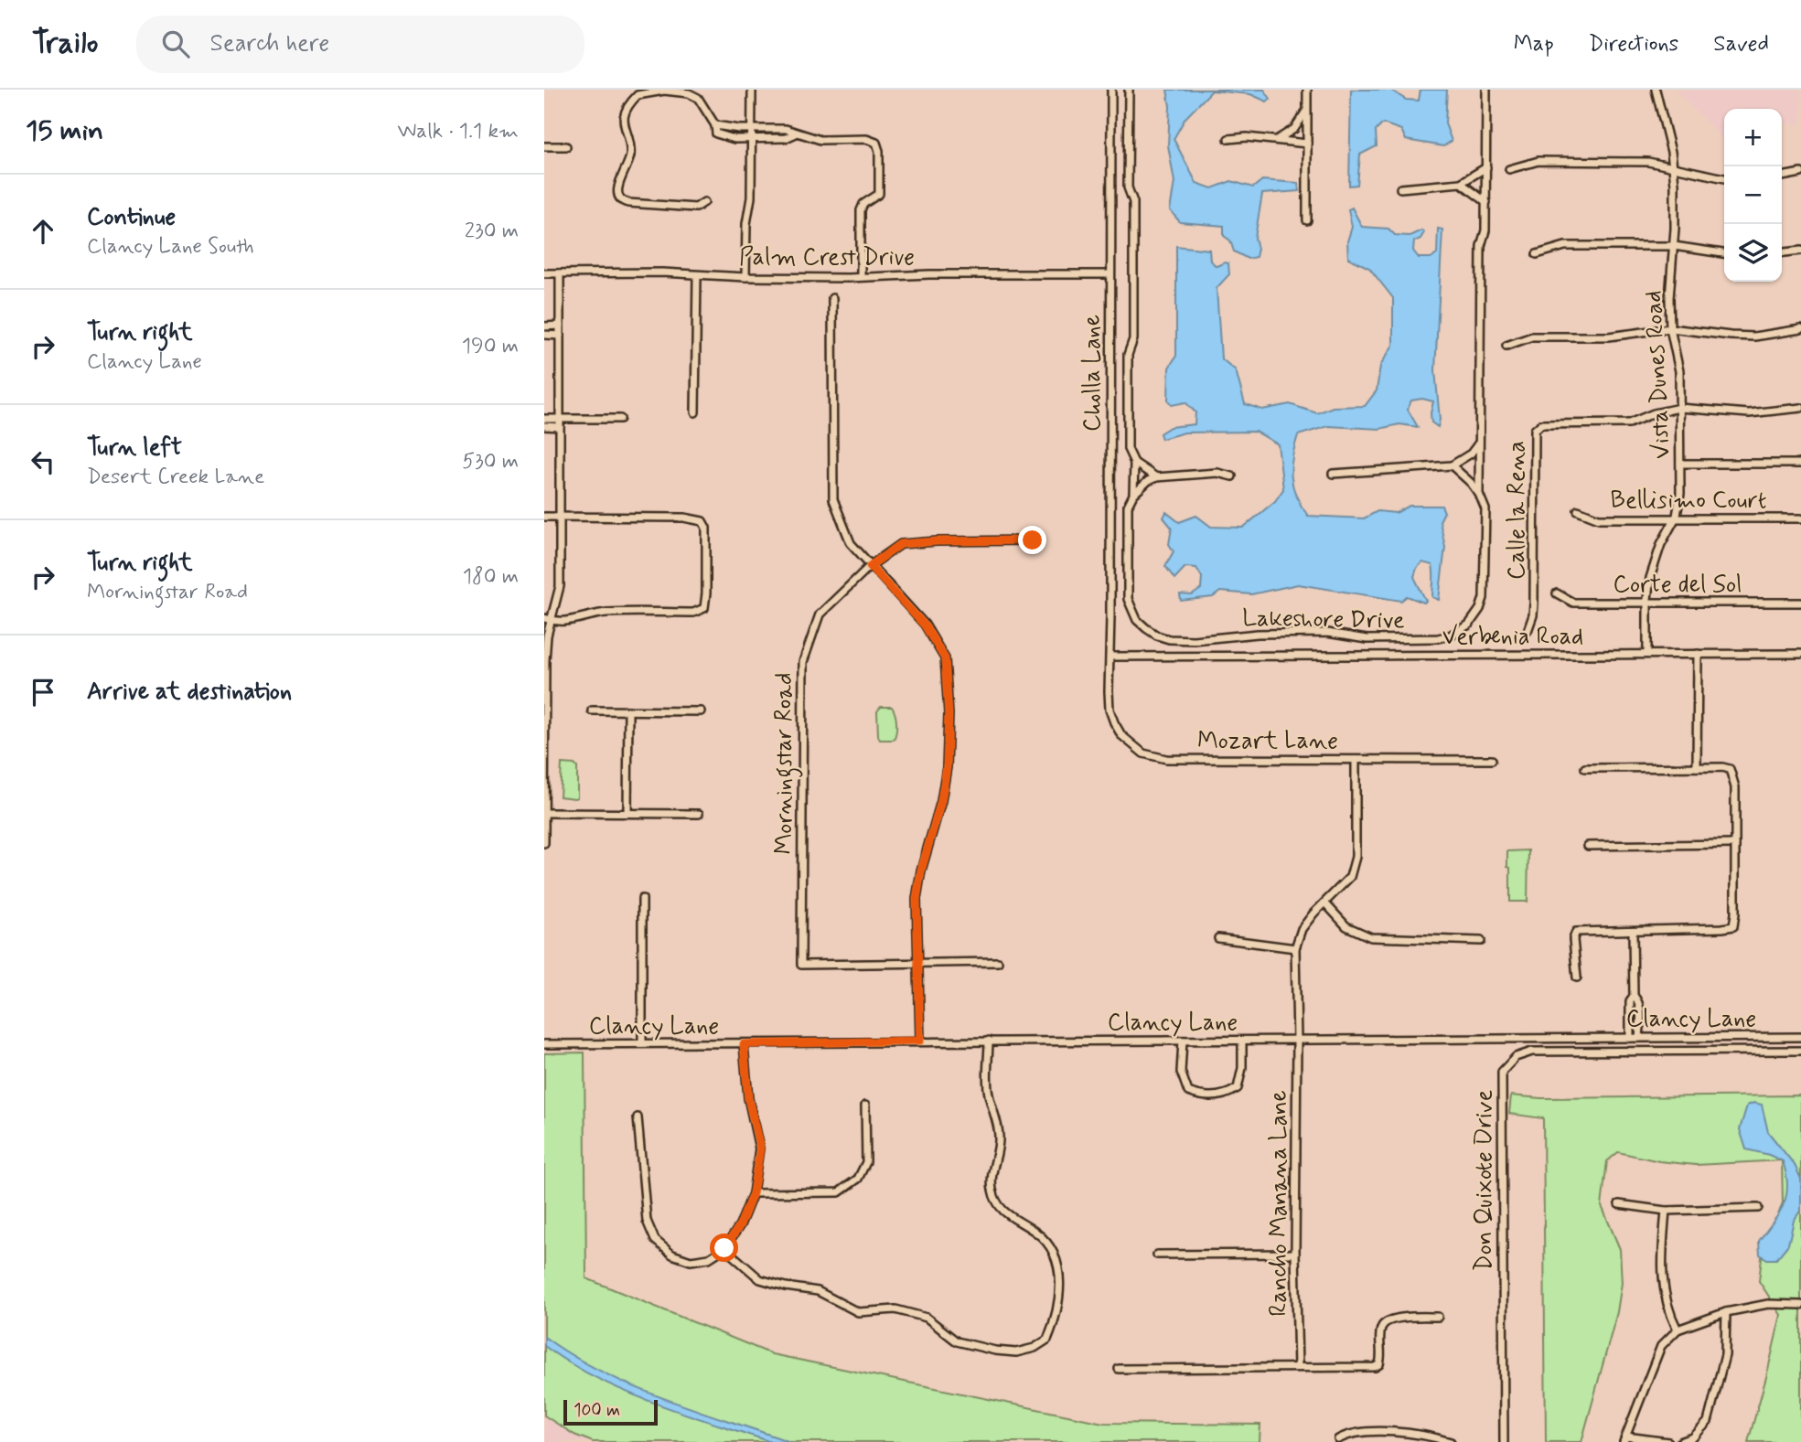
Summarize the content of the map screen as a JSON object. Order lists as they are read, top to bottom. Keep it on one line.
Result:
{"streets":{"street":["Palm Crest Drive","Cholla Lane","Vista Dunes Road","Bellisimo Court","Calle la Rena","Corte del Sol","Lakeshore Drive","Verbenia Road","Mozart Lane","Morningstar Road","Clancy Lane","Don Quixote Drive","Rancho Manana Lane"]},"crossings":[["Palm Crest Drive","Cholla Lane"],["Cholla Lane","Verbenia Road"],["Cholla Lane","Mozart Lane"],["Vista Dunes Road","Bellisimo Court"],["Vista Dunes Road","Calle la Rena"],["Vista Dunes Road","Corte del Sol"],["Vista Dunes Road","Verbenia Road"],["Verbenia Road","Mozart Lane"],["Mozart Lane","Clancy Lane"],["Mozart Lane","Rancho Manana Lane"],["Clancy Lane","Rancho Manana Lane"]],"scale_bar":"100 m","page":{"header":"Trailo","search":"Search here","nav":["Map","Directions","Saved"],"heading":["15 min","Walk · 1.1 km"],"map_buttons":["+","−"],"list":[["Continue","Clancy Lane South","230 m"],["Turn right","Clancy Lane","190 m"],["Turn left","Desert Creek Lane","530 m"],["Turn right","Morningstar Road","180 m"],"Arrive at destination"],"scale":"100 m"}}
